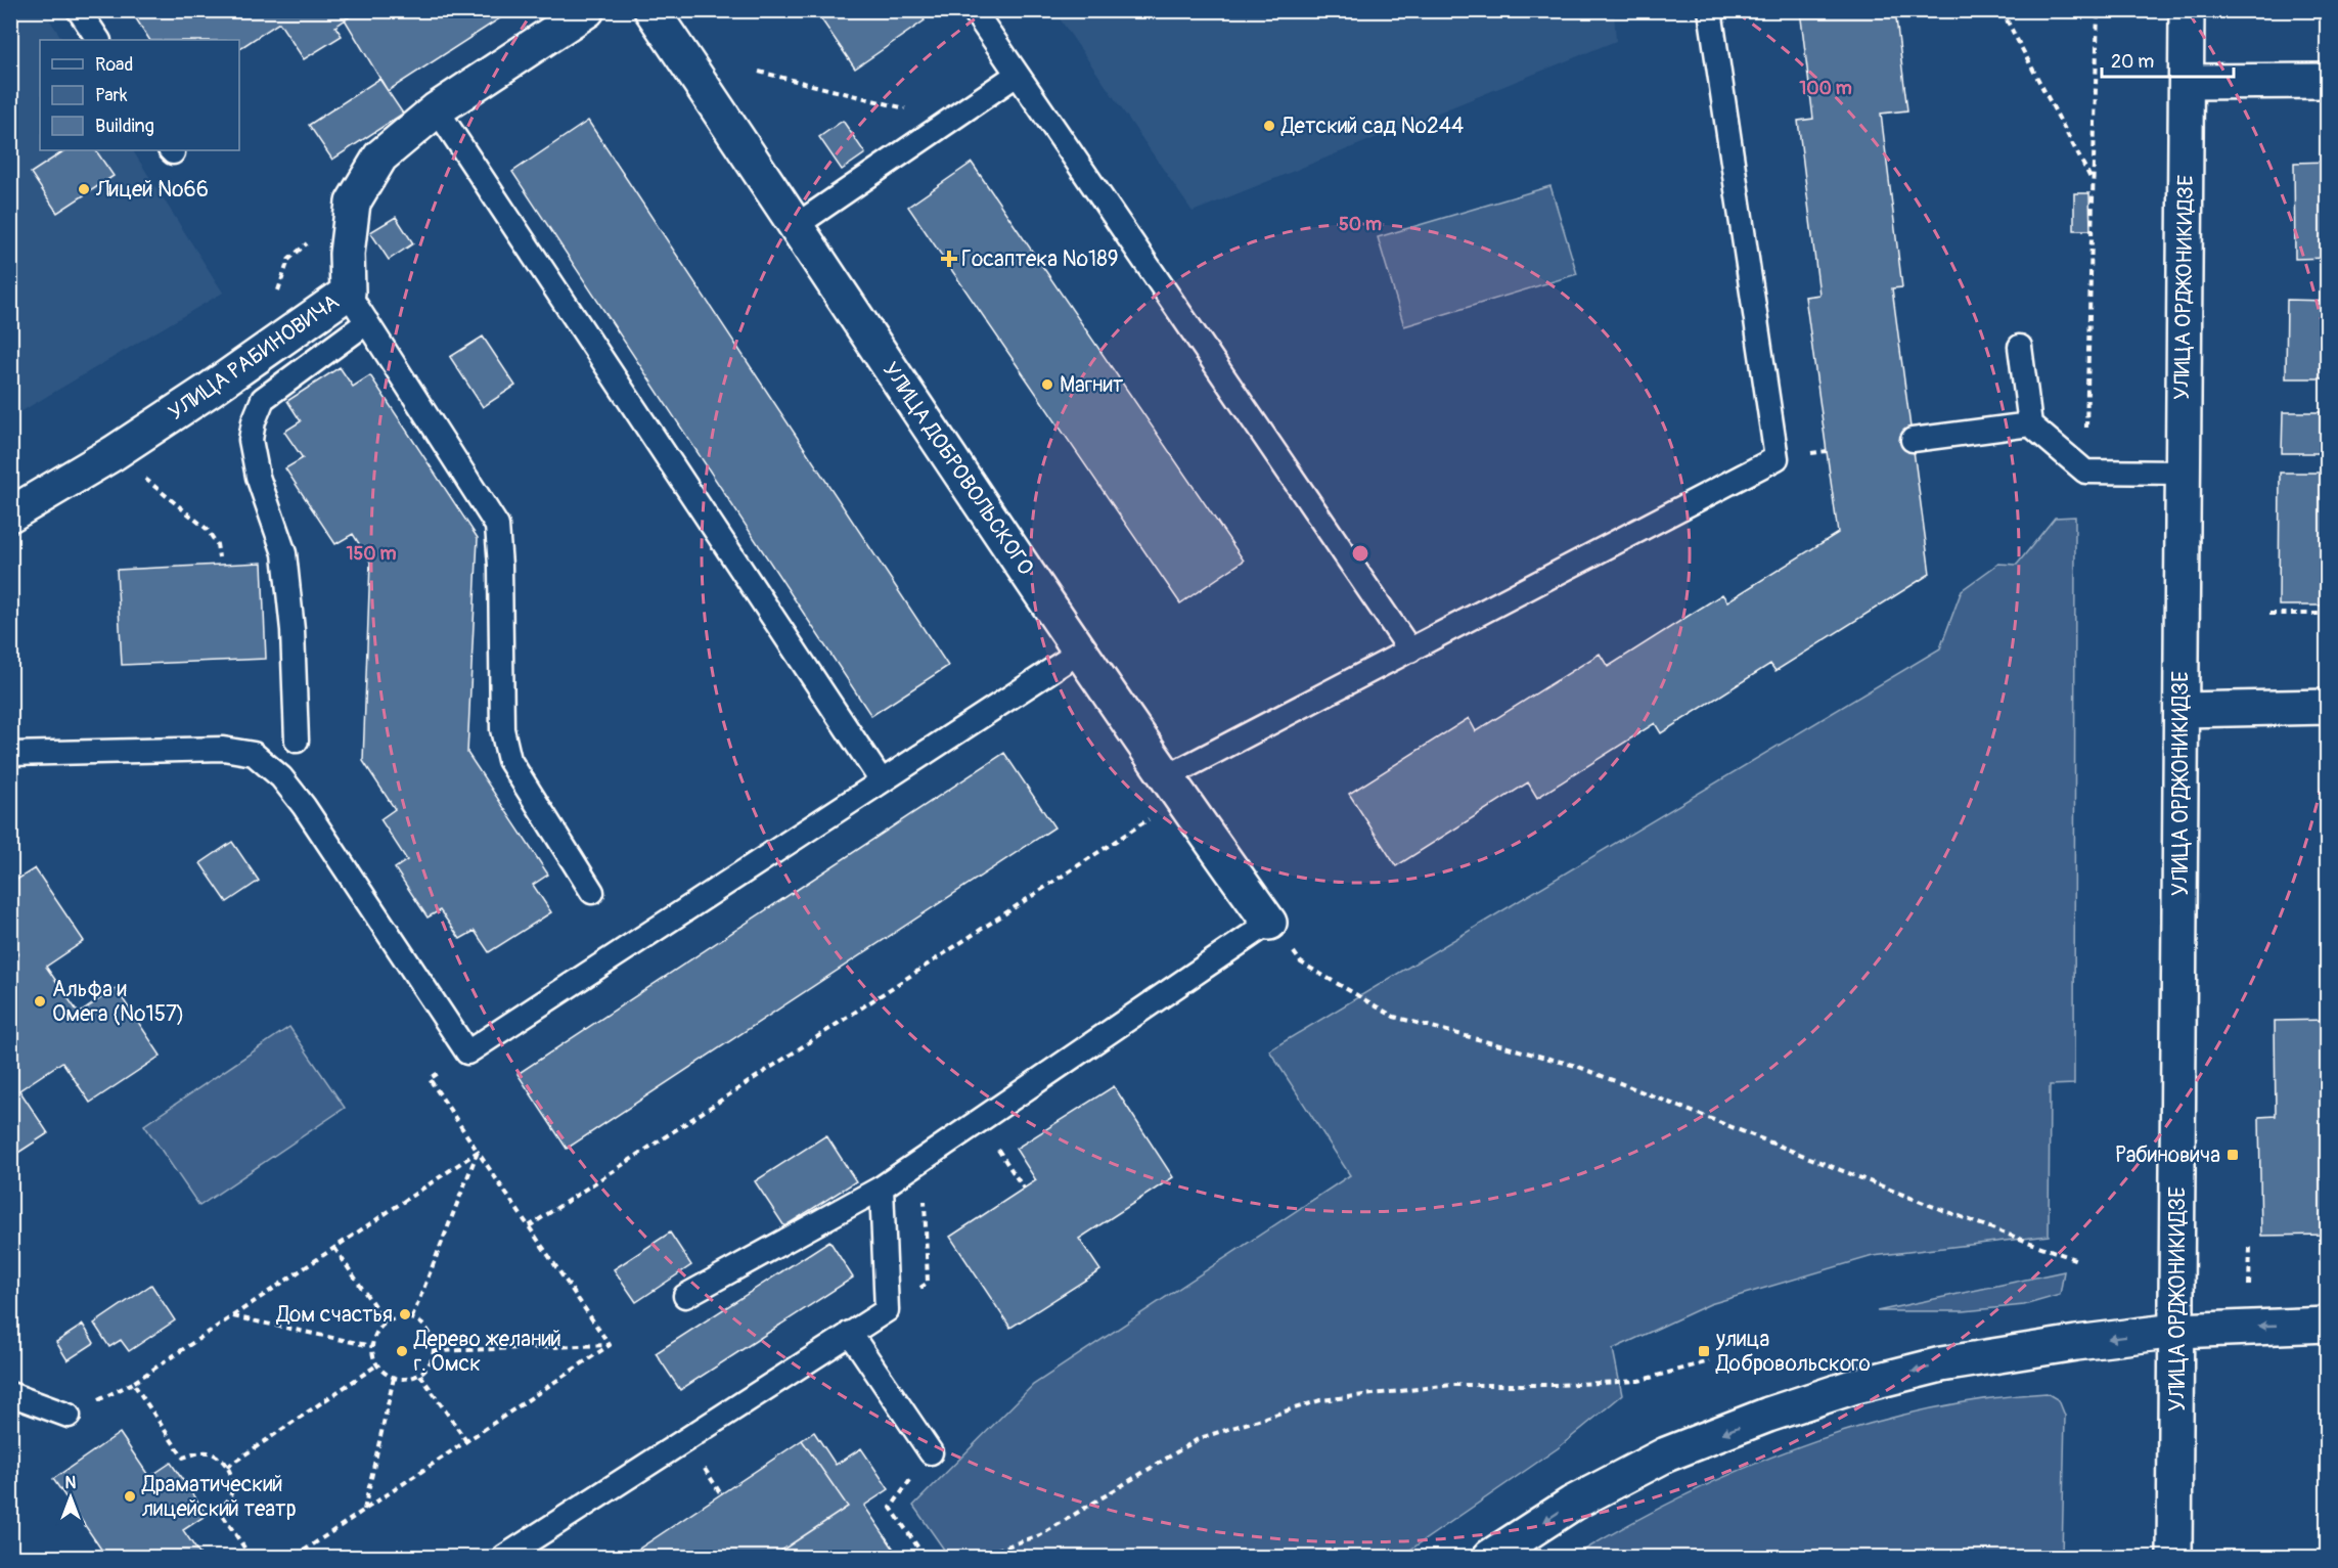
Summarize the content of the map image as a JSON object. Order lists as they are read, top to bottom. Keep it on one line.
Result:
{"streets":{"main road":["УЛИЦА ОРДЖОНИКИДЗЕ","УЛИЦА РАБИНОВИЧА","УЛИЦА ДОБРОВОЛЬСКОГО"]},"places":{"other":["Детский сад №244","Лицей №66","Магнит","Альфа и Омега (№157)","Дом счастья","Дерево желаний г. Омск","Драматический лицейский театр"],"health":["Госаптека №189"],"transit":["Рабиновича","улица Добровольского"]},"legend":["Road","Park","Building"],"scale_bar":"20 m","north":"top","rings":["100 m","50 m","150 m"]}
